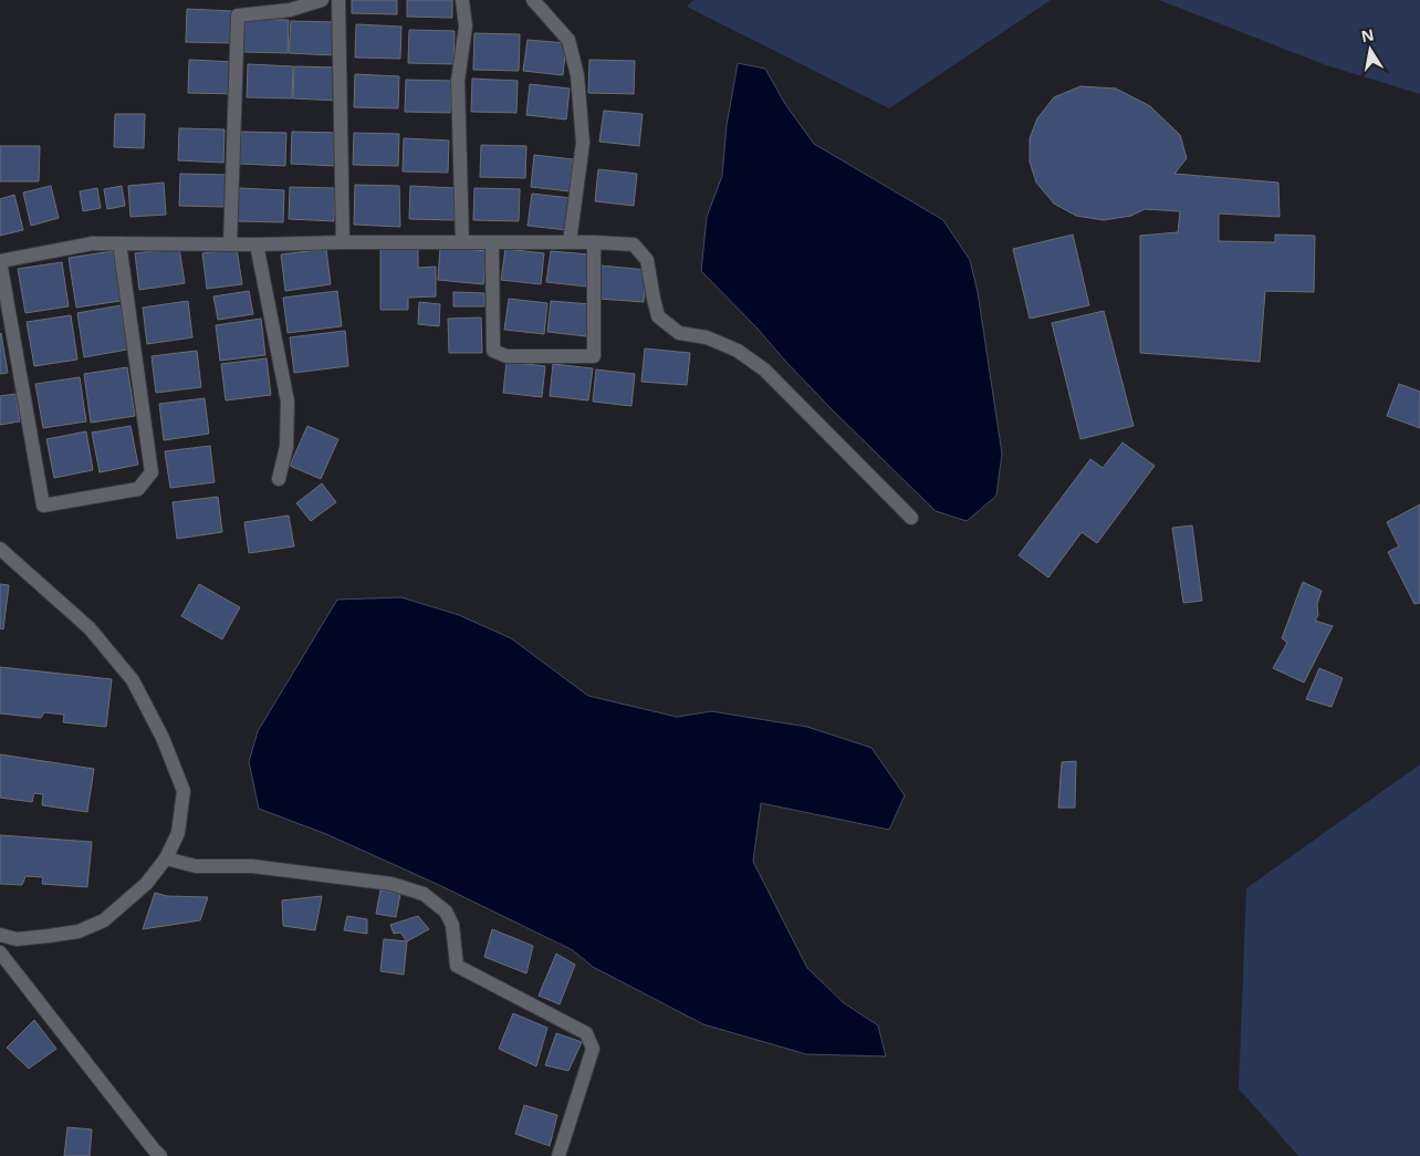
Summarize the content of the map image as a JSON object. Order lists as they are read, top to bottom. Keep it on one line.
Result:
{"north":"top"}
